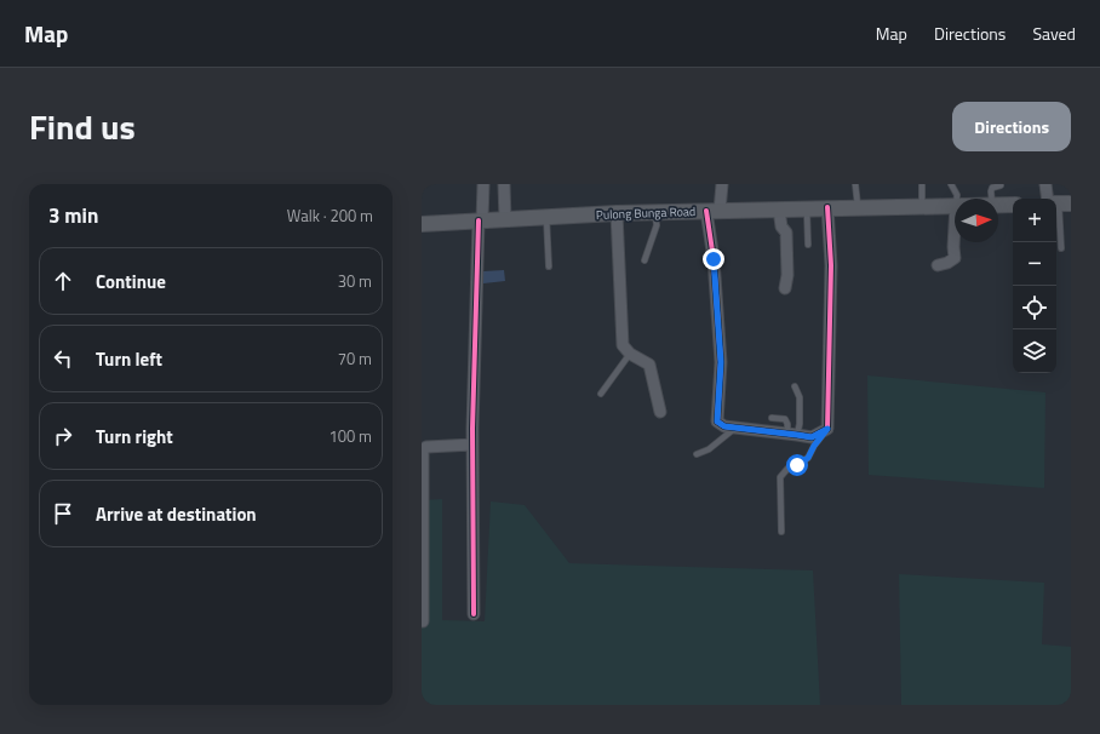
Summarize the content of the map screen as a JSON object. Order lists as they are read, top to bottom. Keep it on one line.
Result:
{"streets":{"main road":["Pulong Bunga Road"]},"north":"right","page":{"header":"Map","nav":["Map","Directions","Saved"],"title":"Find us","buttons":"Directions","heading":["3 min","Walk · 200 m"],"map_buttons":["+","−"],"list":[["Continue","30 m"],["Turn left","70 m"],["Turn right","100 m"],"Arrive at destination"]}}
